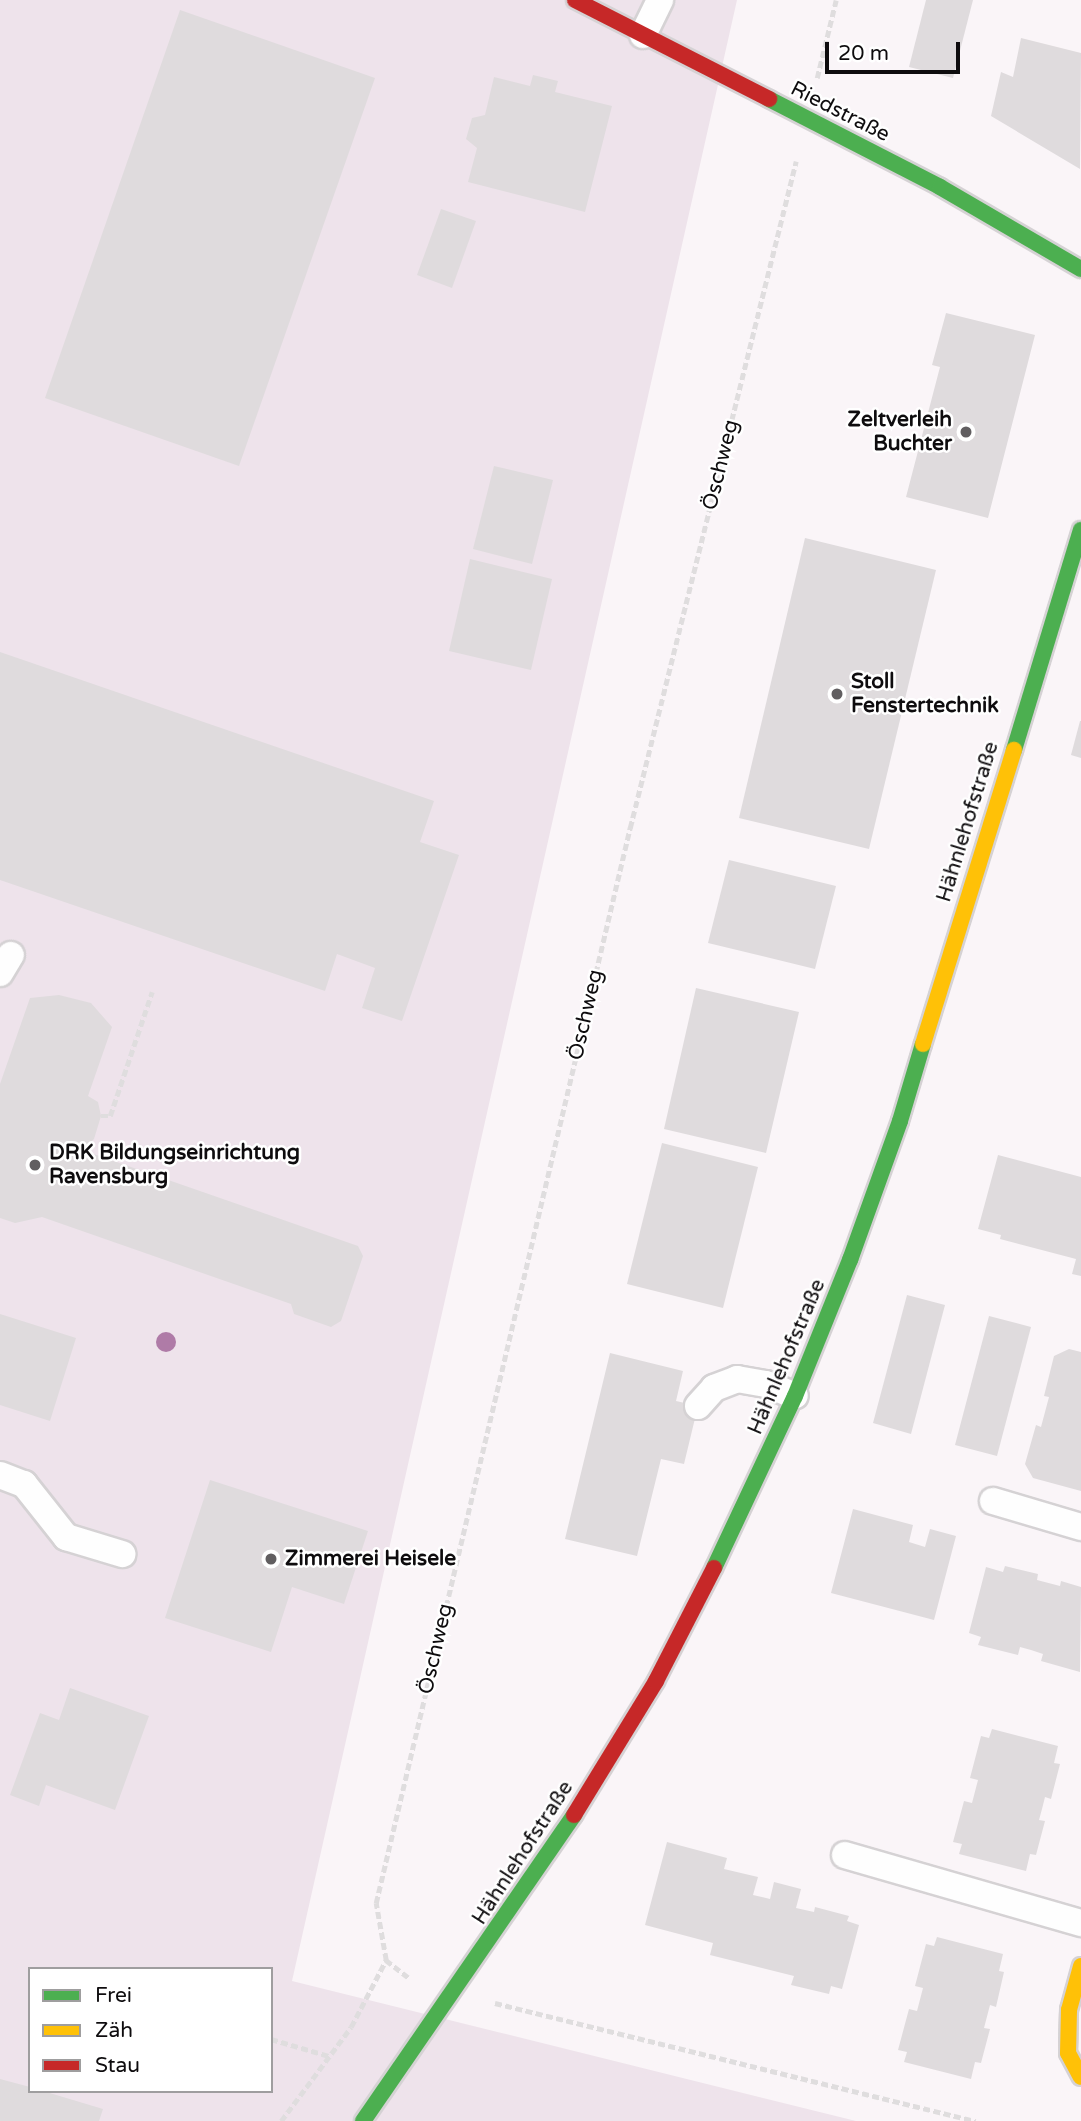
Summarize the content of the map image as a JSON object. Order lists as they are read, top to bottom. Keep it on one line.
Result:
{"streets":{"street":["Riedstraße","Hähnlehofstraße"],"path":["Öschweg"]},"crossings":[["Riedstraße","Öschweg"]],"places":["Zeltverleih Buchter","Stoll Fenstertechnik","DRK Bildungseinrichtung Ravensburg","Zimmerei Heisele"],"legend":["Frei","Zäh","Stau"],"scale_bar":"20 m"}
